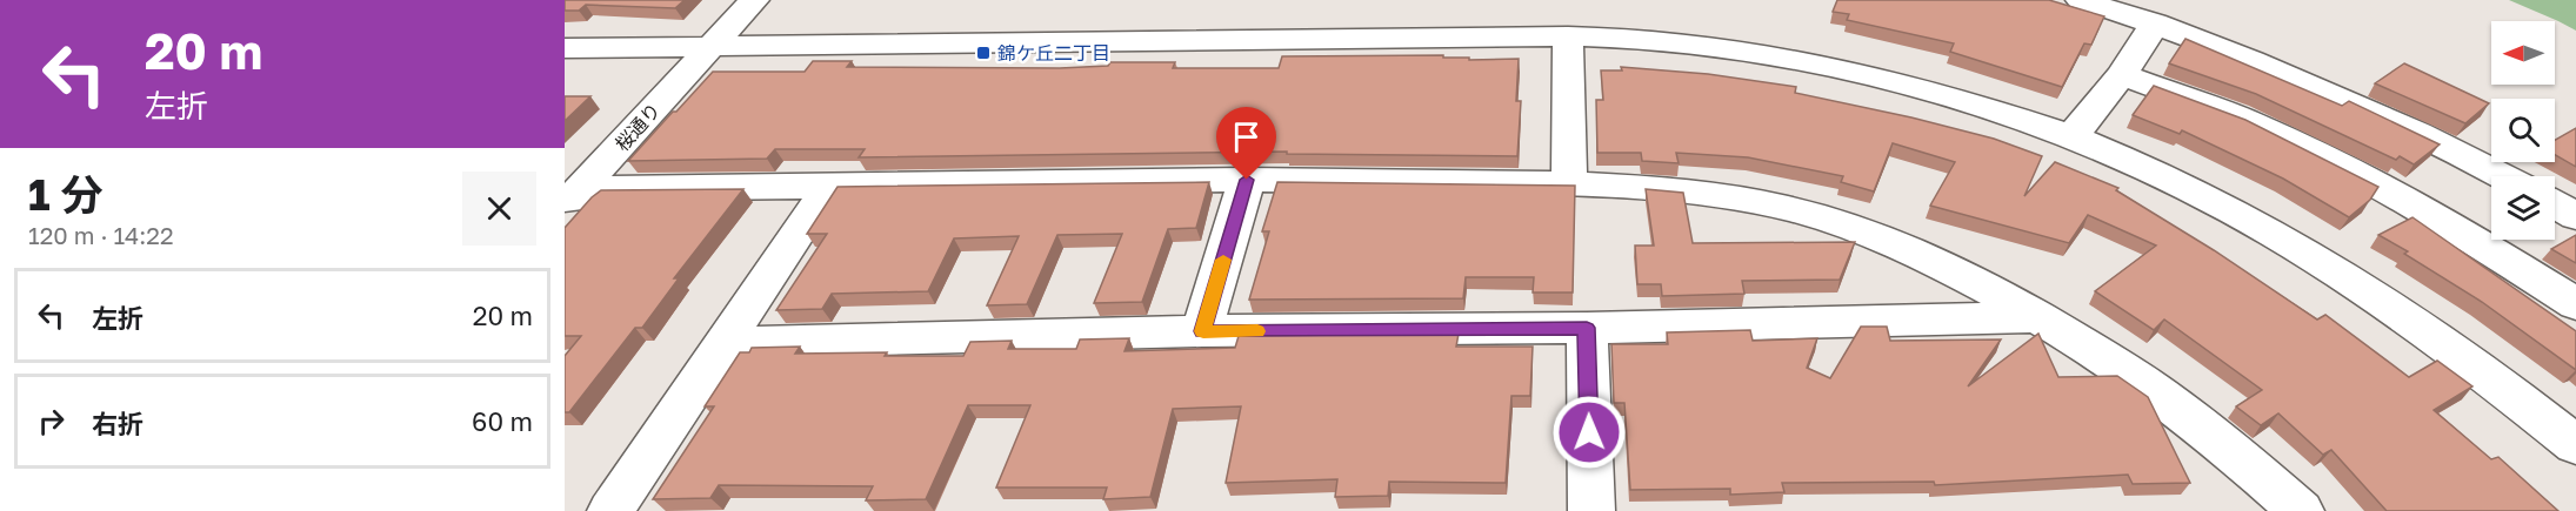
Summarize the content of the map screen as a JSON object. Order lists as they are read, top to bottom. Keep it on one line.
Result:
{"streets":{"street":["桜通り"]},"places":{"transit":["錦ケ丘二丁目"]},"north":"left","page":{"turn":["20 m","左折"],"heading":["1 分","120 m · 14:22"],"list":[{"name":"左折","value":"20 m"},{"name":"右折","value":"60 m"}]}}
